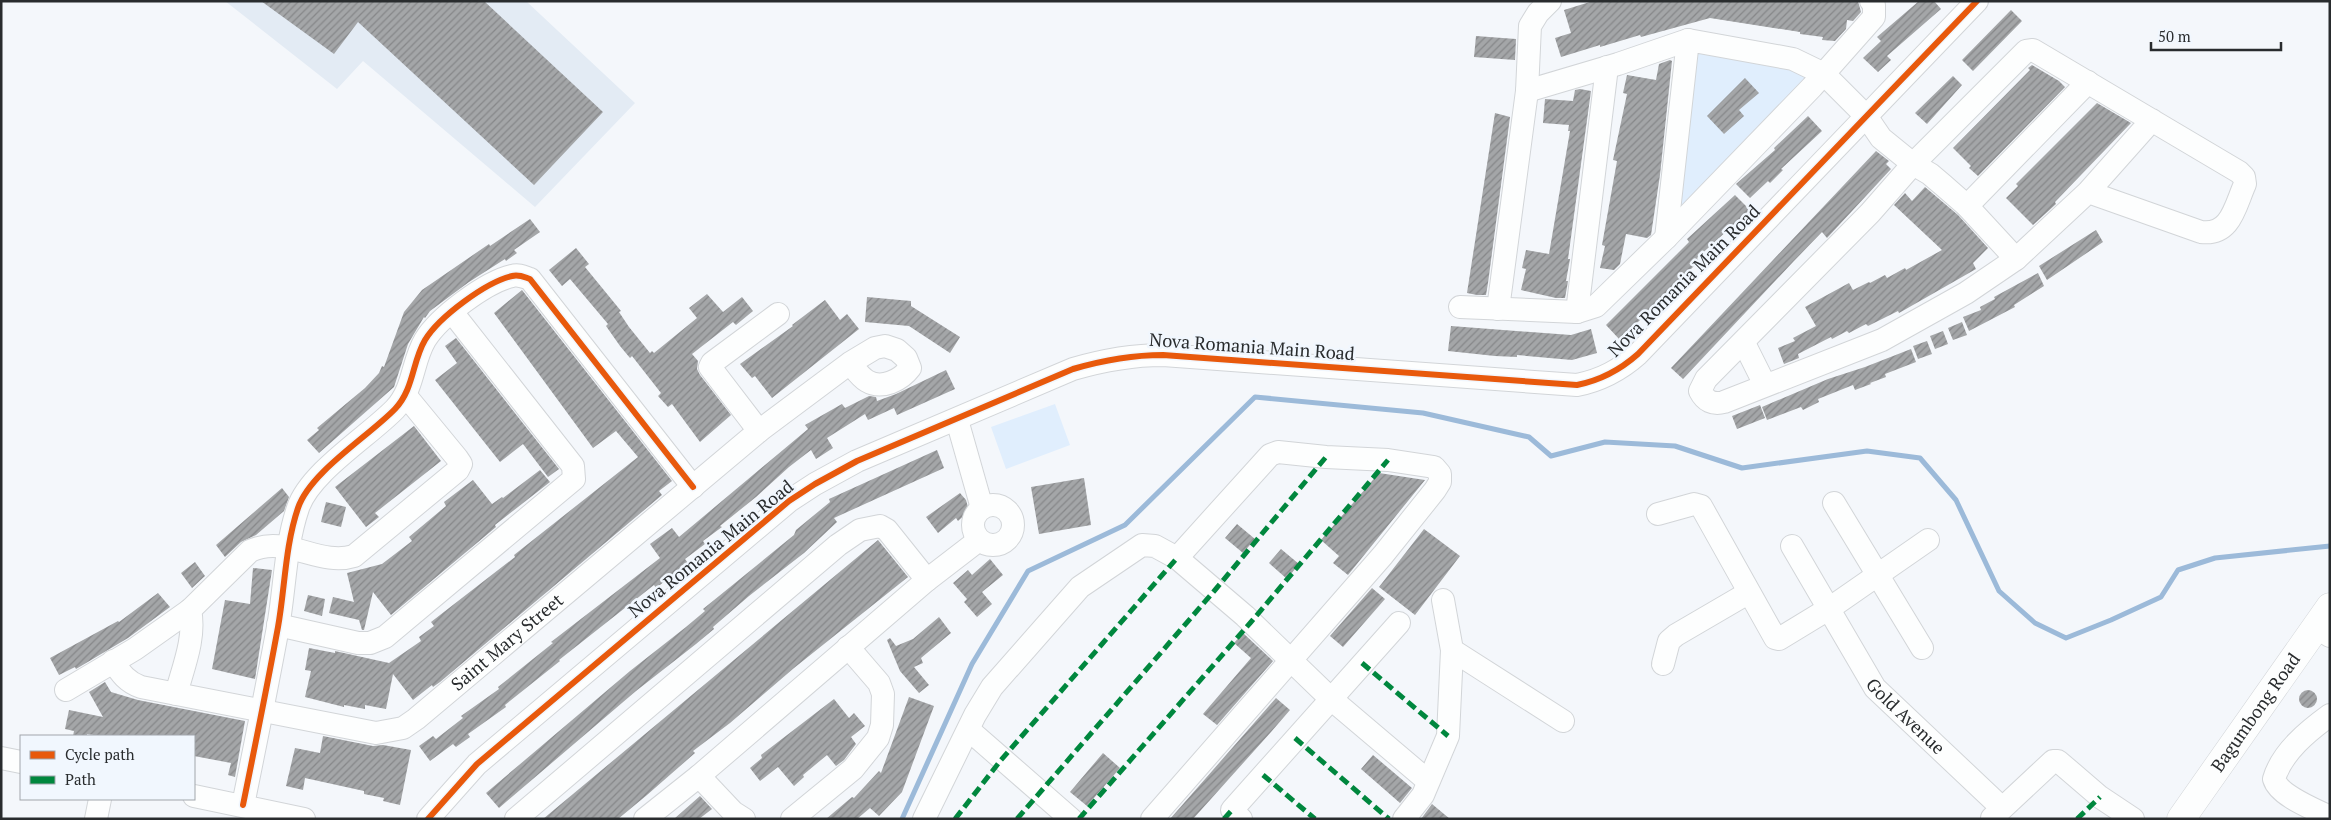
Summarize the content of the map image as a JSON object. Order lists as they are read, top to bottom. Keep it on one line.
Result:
{"streets":{"main road":["Bagumbong Road"],"street":["Nova Romania Main Road","Saint Mary Street","Gold Avenue"]},"legend":["Cycle path","Path"],"scale_bar":"50 m"}
